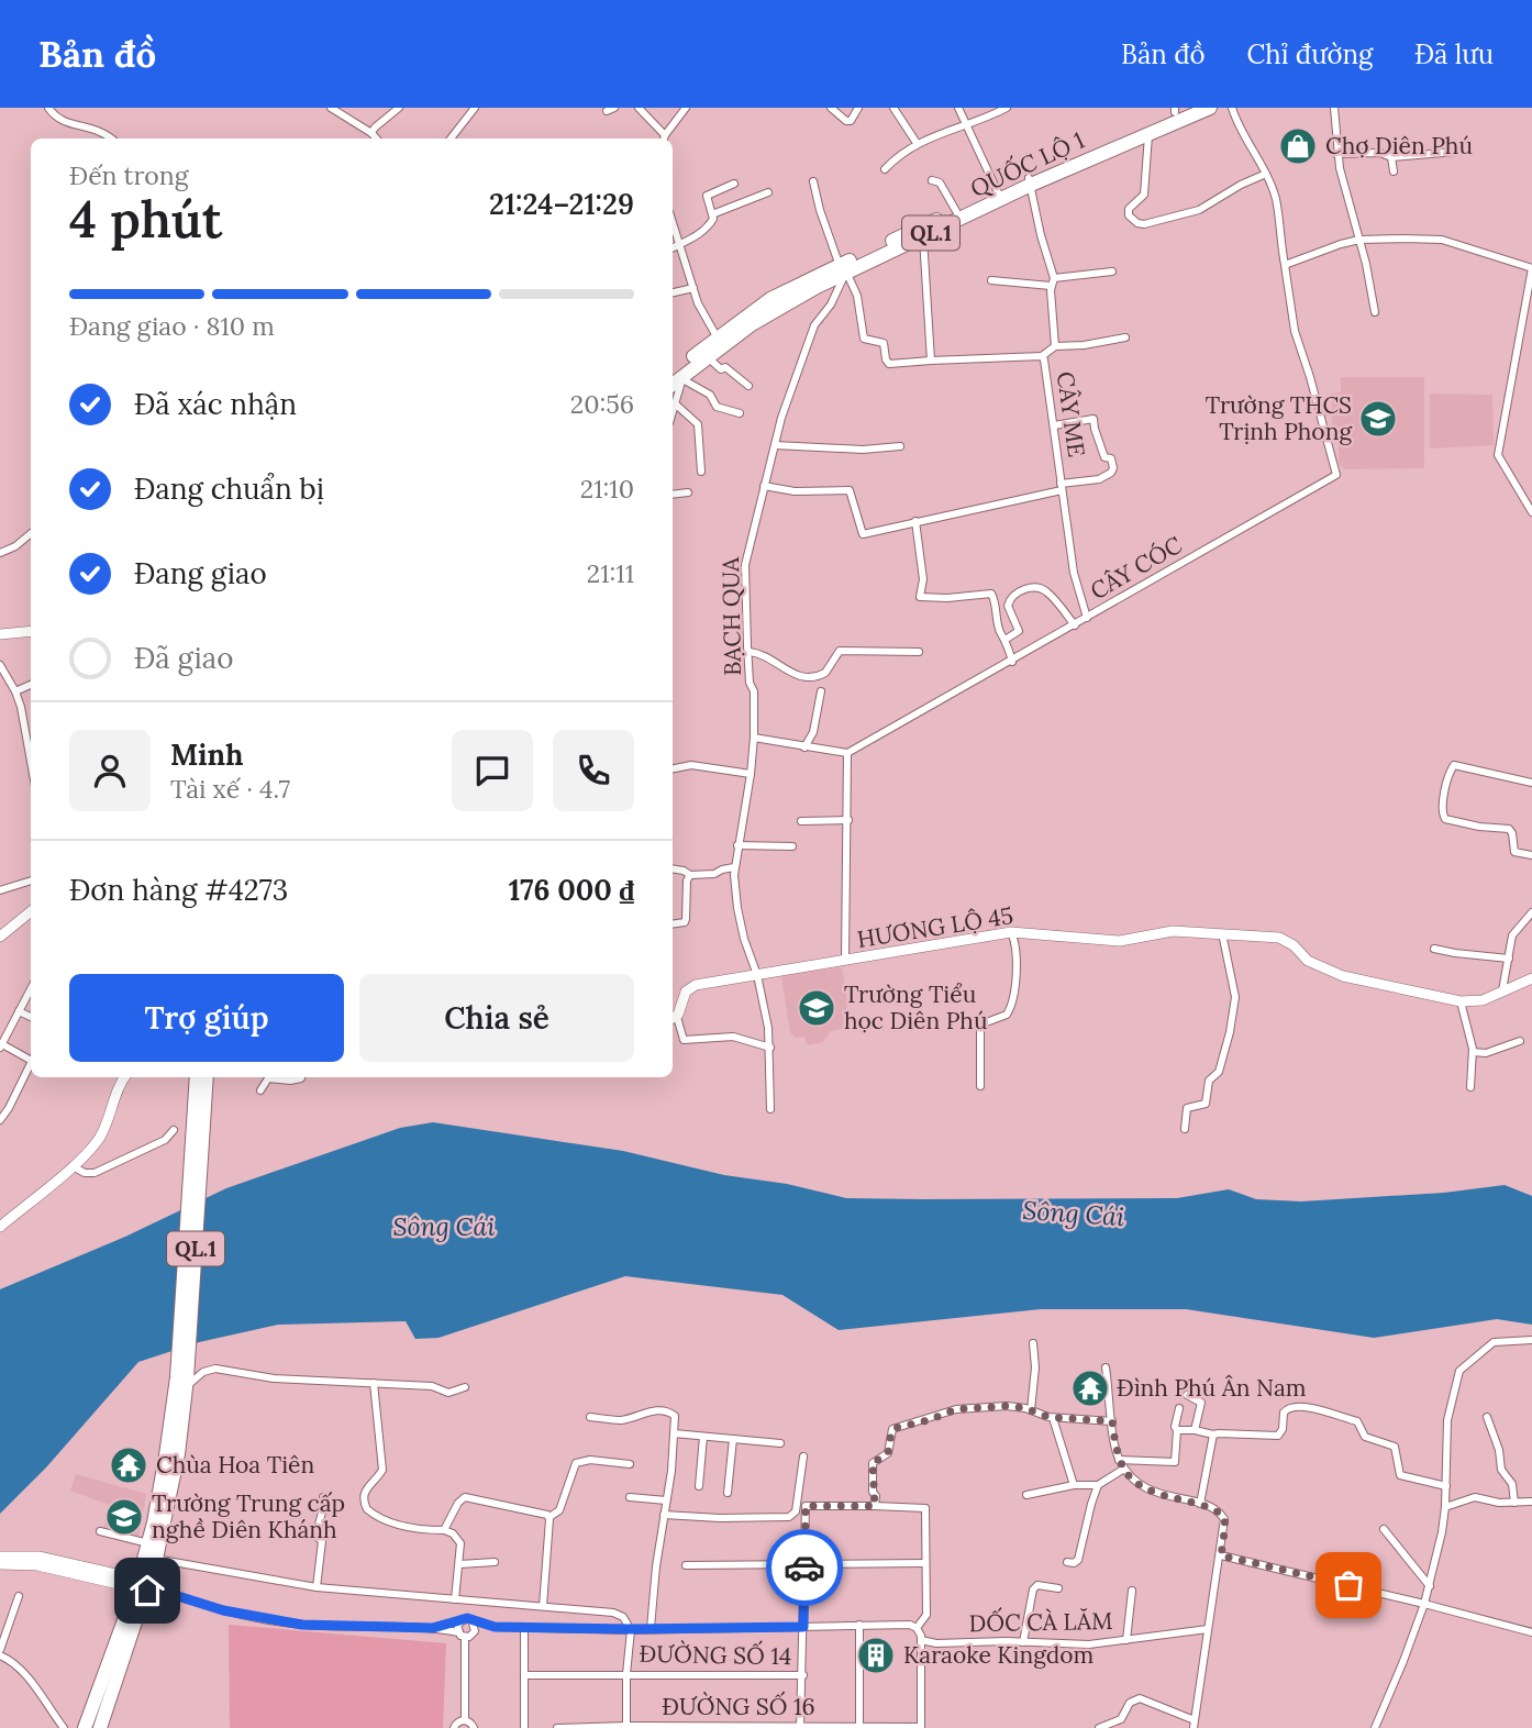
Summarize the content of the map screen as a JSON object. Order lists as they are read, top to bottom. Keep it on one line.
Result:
{"streets":{"highway":["QUỐC LỘ 1","QL.1"],"street":["CÂY ME","CÂY CÓC","BẠCH QUA","HƯƠNG LỘ 45","DỐC CÀ LĂM","ĐƯỜNG SỐ 14","ĐƯỜNG SỐ 16"]},"crossings":[["QUỐC LỘ 1","CÂY ME"],["QUỐC LỘ 1","BẠCH QUA"],["CÂY ME","CÂY CÓC"],["CÂY ME","BẠCH QUA"],["BẠCH QUA","HƯƠNG LỘ 45"]],"water":["Sông Cái"],"places":{"shop":["Chợ Diên Phú"],"school or university":["Trường THCS Trịnh Phong","Trường Tiểu học Diên Phú","Trường Trung cấp nghề Diên Khánh"],"temple":["Đình Phú Ân Nam","Chùa Hoa Tiên"],"building":["Karaoke Kingdom"]},"page":{"header":"Bản đồ","nav":["Bản đồ","Chỉ đường","Đã lưu"],"heading":["4 phút","Đến trong","21:24–21:29"],"panel":["Minh","Tài xế · 4.7","Đơn hàng #4273","176 000 ₫"],"bar":"Đang giao · 810 m","list":[["Đã xác nhận","20:56"],["Đang chuẩn bị","21:10"],["Đang giao","21:11"],"Đã giao"],"buttons":["Trợ giúp","Chia sẻ"]}}
